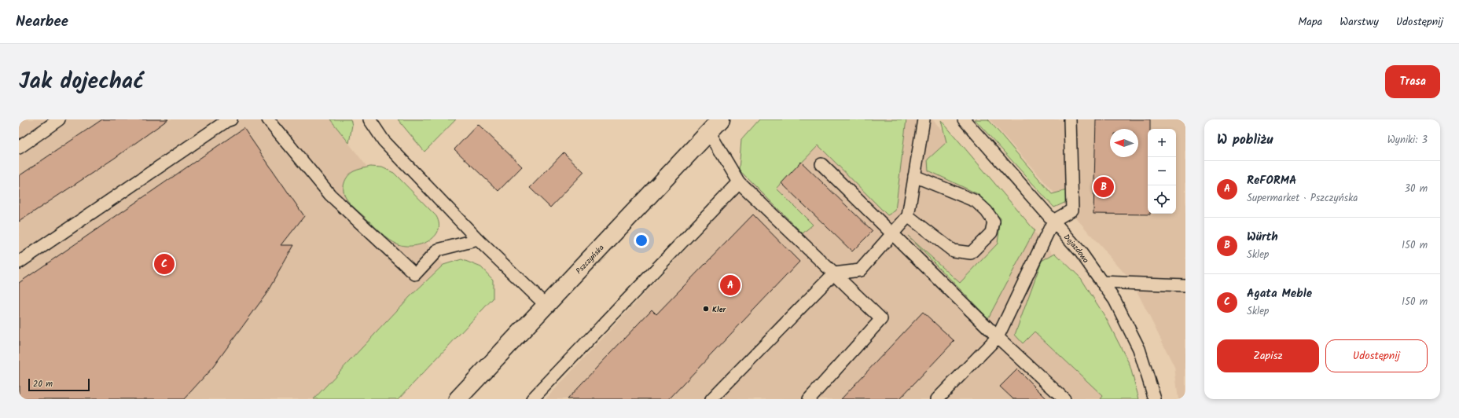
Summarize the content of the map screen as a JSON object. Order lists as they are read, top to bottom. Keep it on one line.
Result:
{"streets":{"main road":["Pszczyńska"],"lane":["Dojazdowa"]},"places":["Kler"],"scale_bar":"20 m","north":"left","page":{"header":"Nearbee","nav":["Mapa","Warstwy","Udostępnij"],"title":"Jak dojechać","buttons":["Trasa",["Zapisz","Udostępnij"]],"heading":["W pobliżu","Wyniki: 3"],"map_buttons":["+","−"],"list":[{"mark":"A","name":"ReFORMA","note":"Supermarket · Pszczyńska","value":"30 m"},{"mark":"B","name":"Würth","note":"Sklep","value":"150 m"},{"mark":"C","name":"Agata Meble","note":"Sklep","value":"150 m"}],"pins":["B","C","A"],"scale":"20 m"}}
